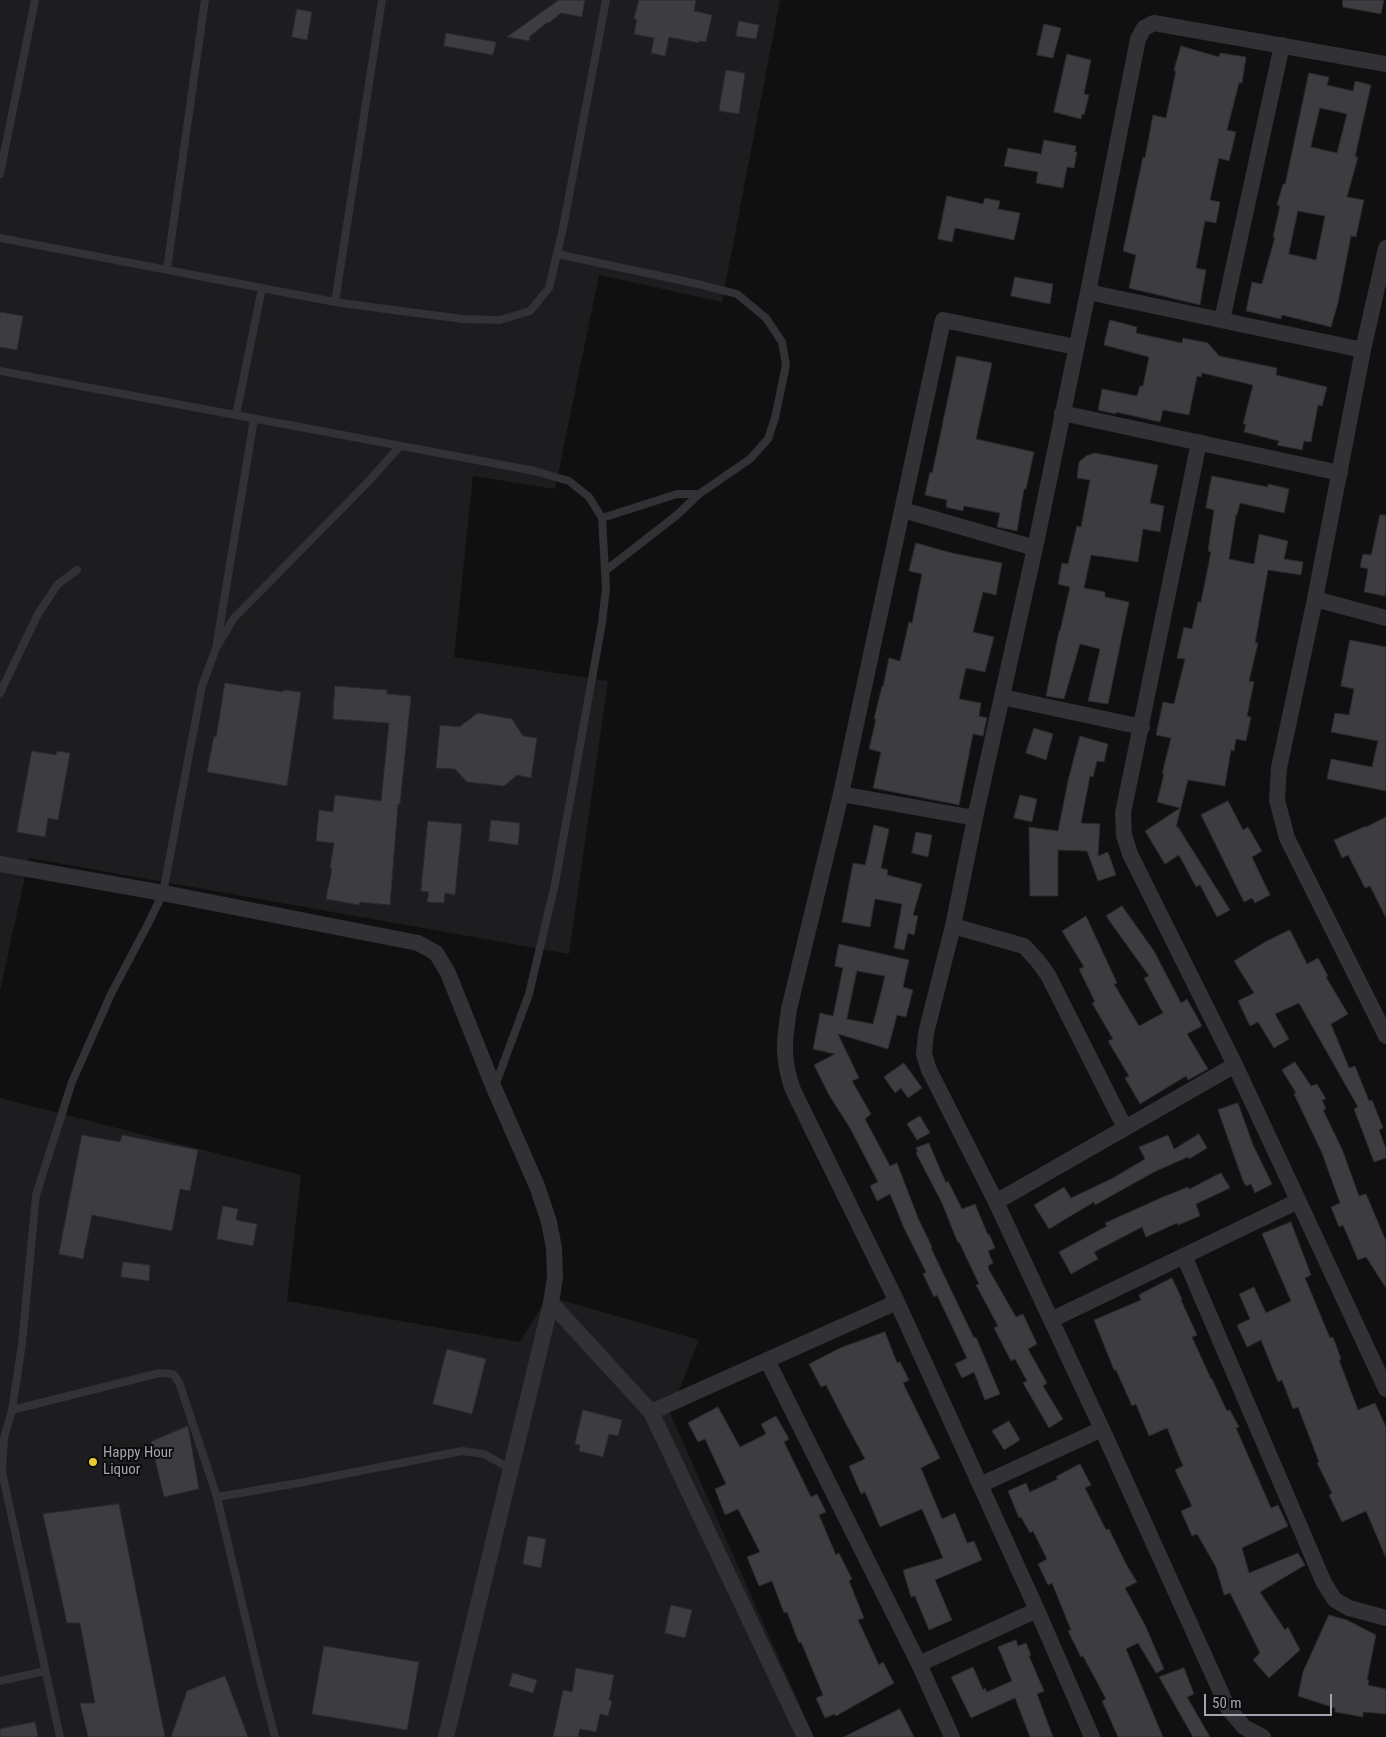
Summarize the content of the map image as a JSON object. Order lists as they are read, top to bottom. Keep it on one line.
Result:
{"places":["Happy Hour Liquor"],"scale_bar":"50 m"}
